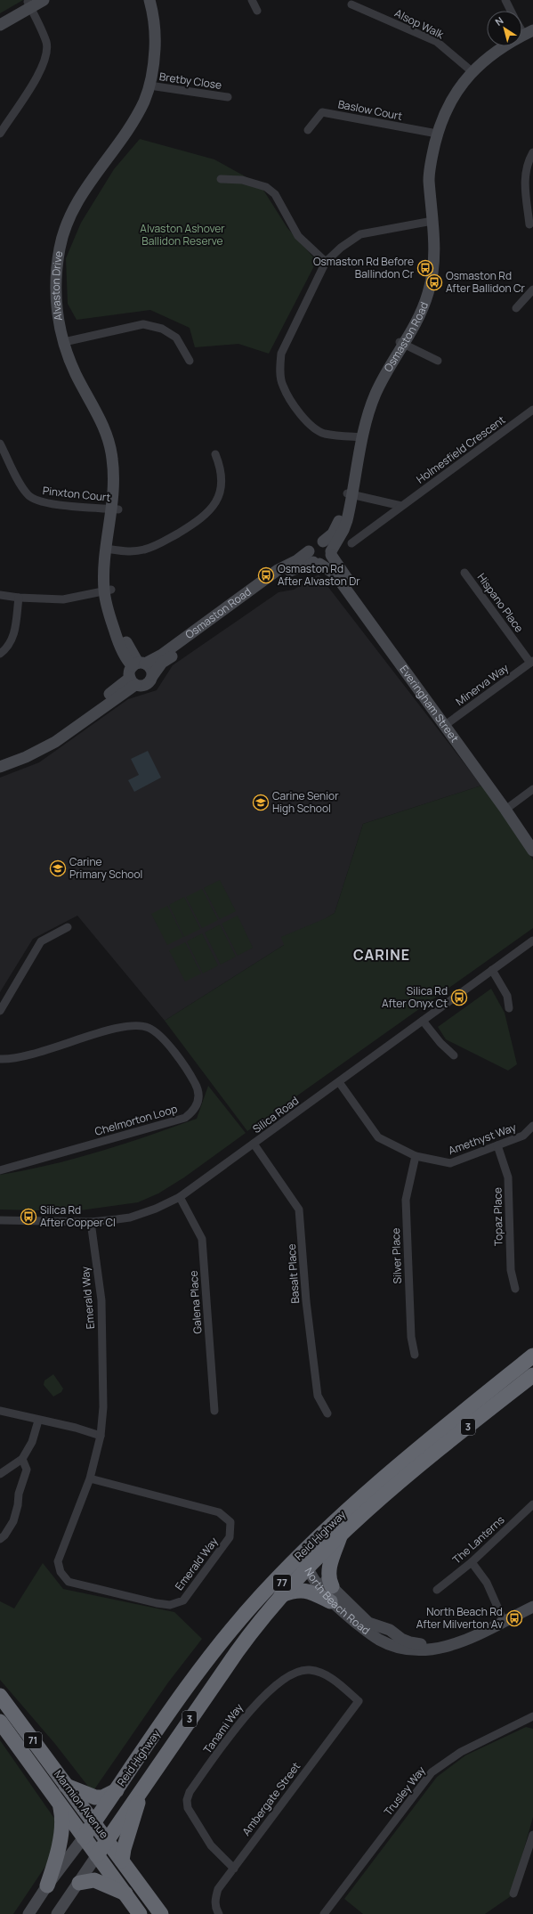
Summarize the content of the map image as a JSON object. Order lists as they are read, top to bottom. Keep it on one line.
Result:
{"streets":{"highway":["3","Reid Highway","77","71","Marmion Avenue"],"street":["Alsop Walk","Bretby Close","Baslow Court","Alvaston Drive","Osmaston Road","Holmesfield Crescent","Pinxton Court","Hispano Place","Minerva Way","Everingham Street","Silica Road","Chelmorton Loop","Amethyst Way","Topaz Place","Silver Place","Basalt Place","Emerald Way","Galena Place","The Lanterns","North Beach Road","Tanami Way","Trusley Way","Ambergate Street"]},"crossings":[["Alsop Walk","Osmaston Road"],["Bretby Close","Alvaston Drive"],["Baslow Court","Osmaston Road"],["Alvaston Drive","Osmaston Road"],["Alvaston Drive","Pinxton Court"],["Osmaston Road","Everingham Street"],["Hispano Place","Minerva Way"],["Minerva Way","Everingham Street"],["Silica Road","Amethyst Way"],["Silica Road","Basalt Place"],["Silica Road","Emerald Way"],["Silica Road","Galena Place"],["Amethyst Way","Topaz Place"],["Amethyst Way","Silver Place"],["Reid Highway","77"],["Reid Highway","North Beach Road"],["Reid Highway","Marmion Avenue"],["77","North Beach Road"],["Tanami Way","Ambergate Street"]],"districts":["CARINE"],"parks":["Alvaston Ashover Ballidon Reserve"],"places":{"bus stop":["Osmaston Rd Before Ballindon Cr","Osmaston Rd After Ballidon Cr","Osmaston Rd After Alvaston Dr","Silica Rd After Onyx Ct","Silica Rd After Copper Cl","North Beach Rd After Milverton Av"],"school or university":["Carine Senior High School","Carine Primary School"]},"north":"top left"}
